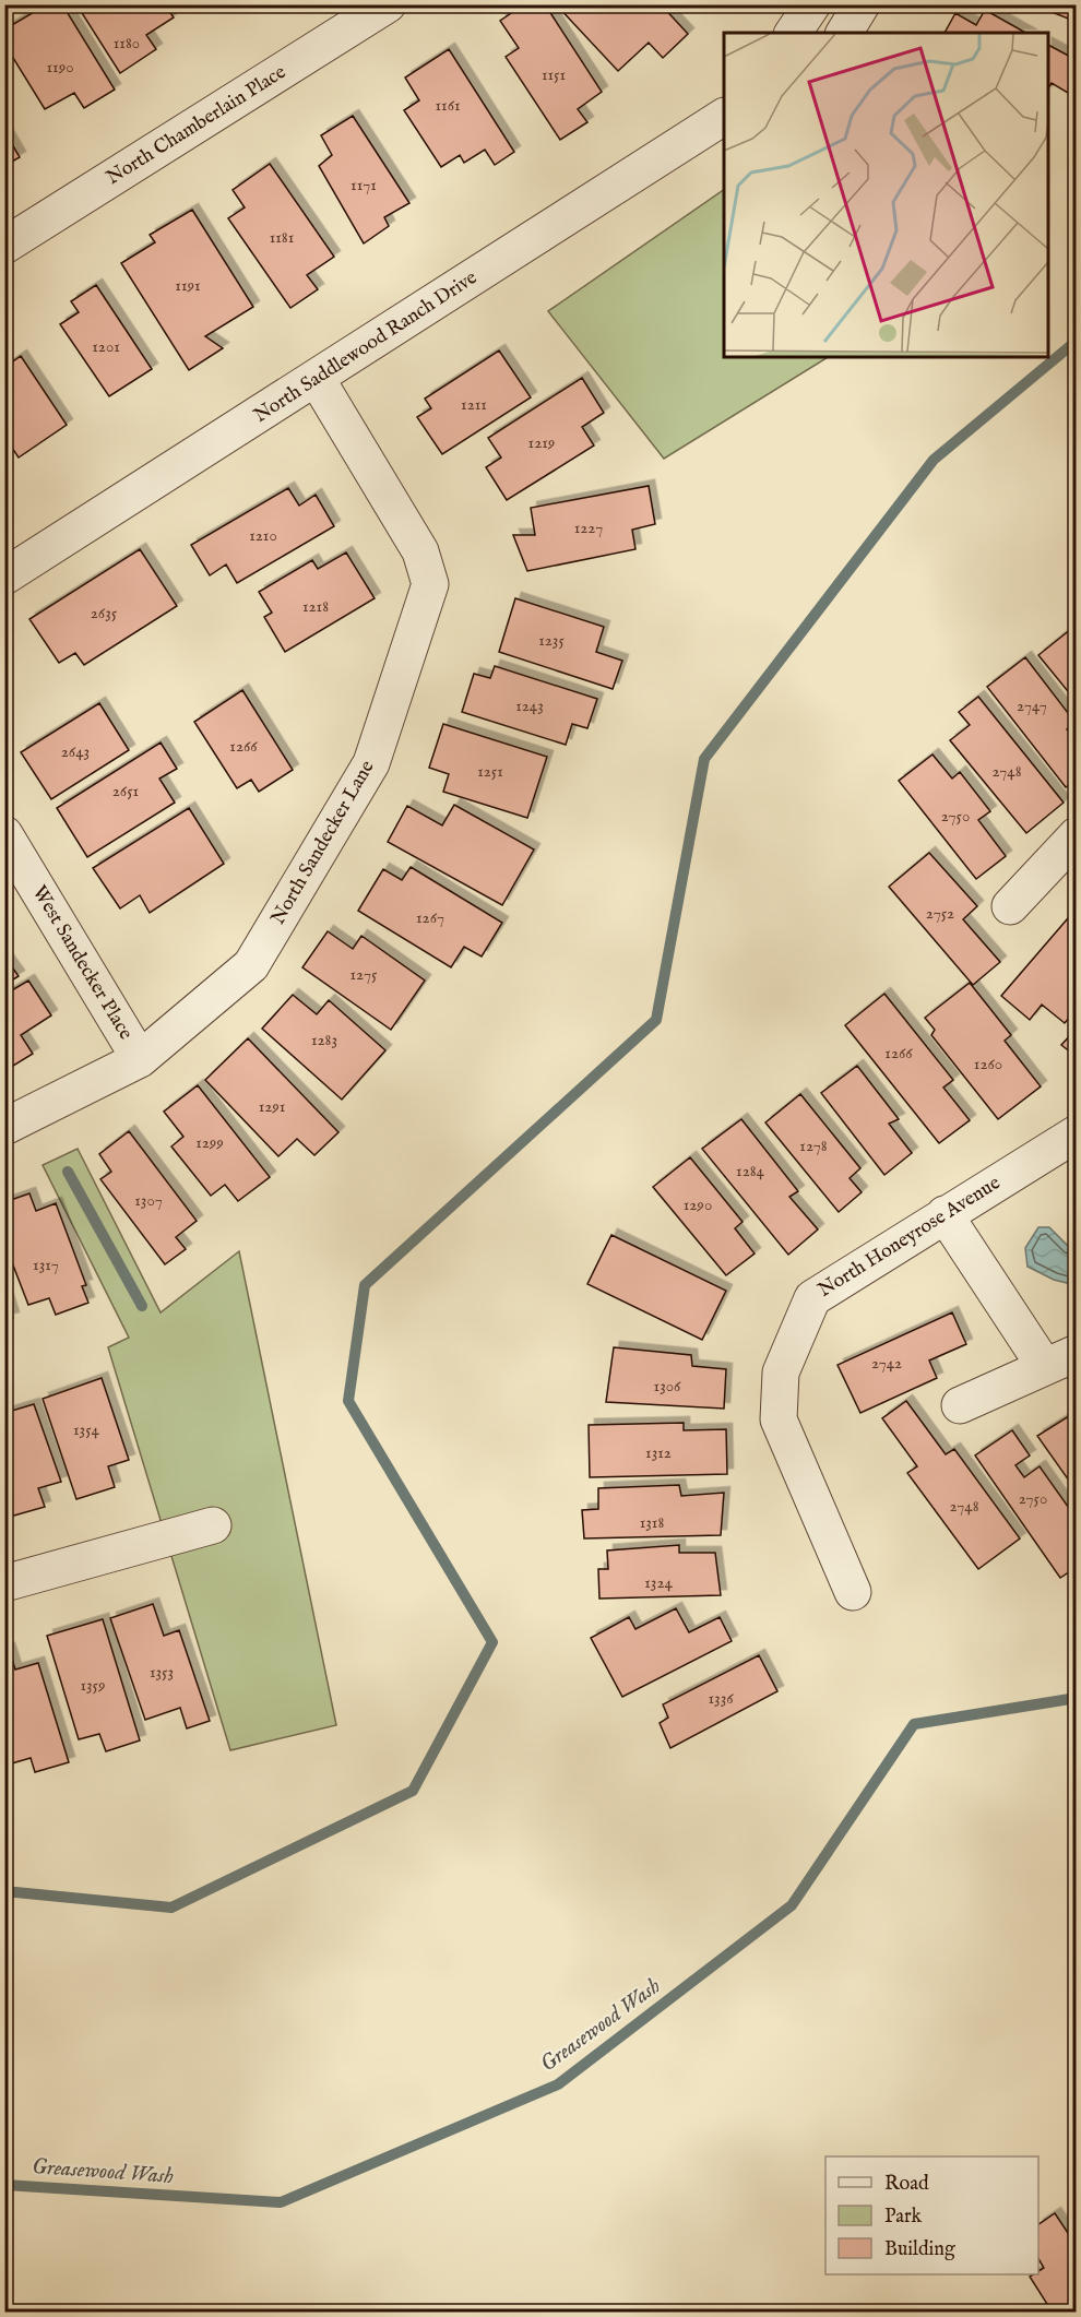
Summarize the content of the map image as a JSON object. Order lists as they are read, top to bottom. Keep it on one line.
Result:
{"streets":{"street":["North Chamberlain Place","North Saddlewood Ranch Drive","North Sandecker Lane","West Sandecker Place","North Honeyrose Avenue"]},"crossings":[["North Saddlewood Ranch Drive","North Sandecker Lane"],["North Sandecker Lane","West Sandecker Place"]],"water":["Greasewood Wash"],"house_numbers":["1180","1190","1151","1161","1171","1181","1191","1201","1211","1219","1227","1210","1218","2635","1235","1243","2747","1266","2643","1251","2748","2651","2750","2752","1267","1275","1283","1266","1260","1291","1299","1278","1284","1307","1290","1317","2742","1306","1354","1312","2750","2748","1318","1324","1353","1359","1336"],"legend":["Road","Park","Building"]}
